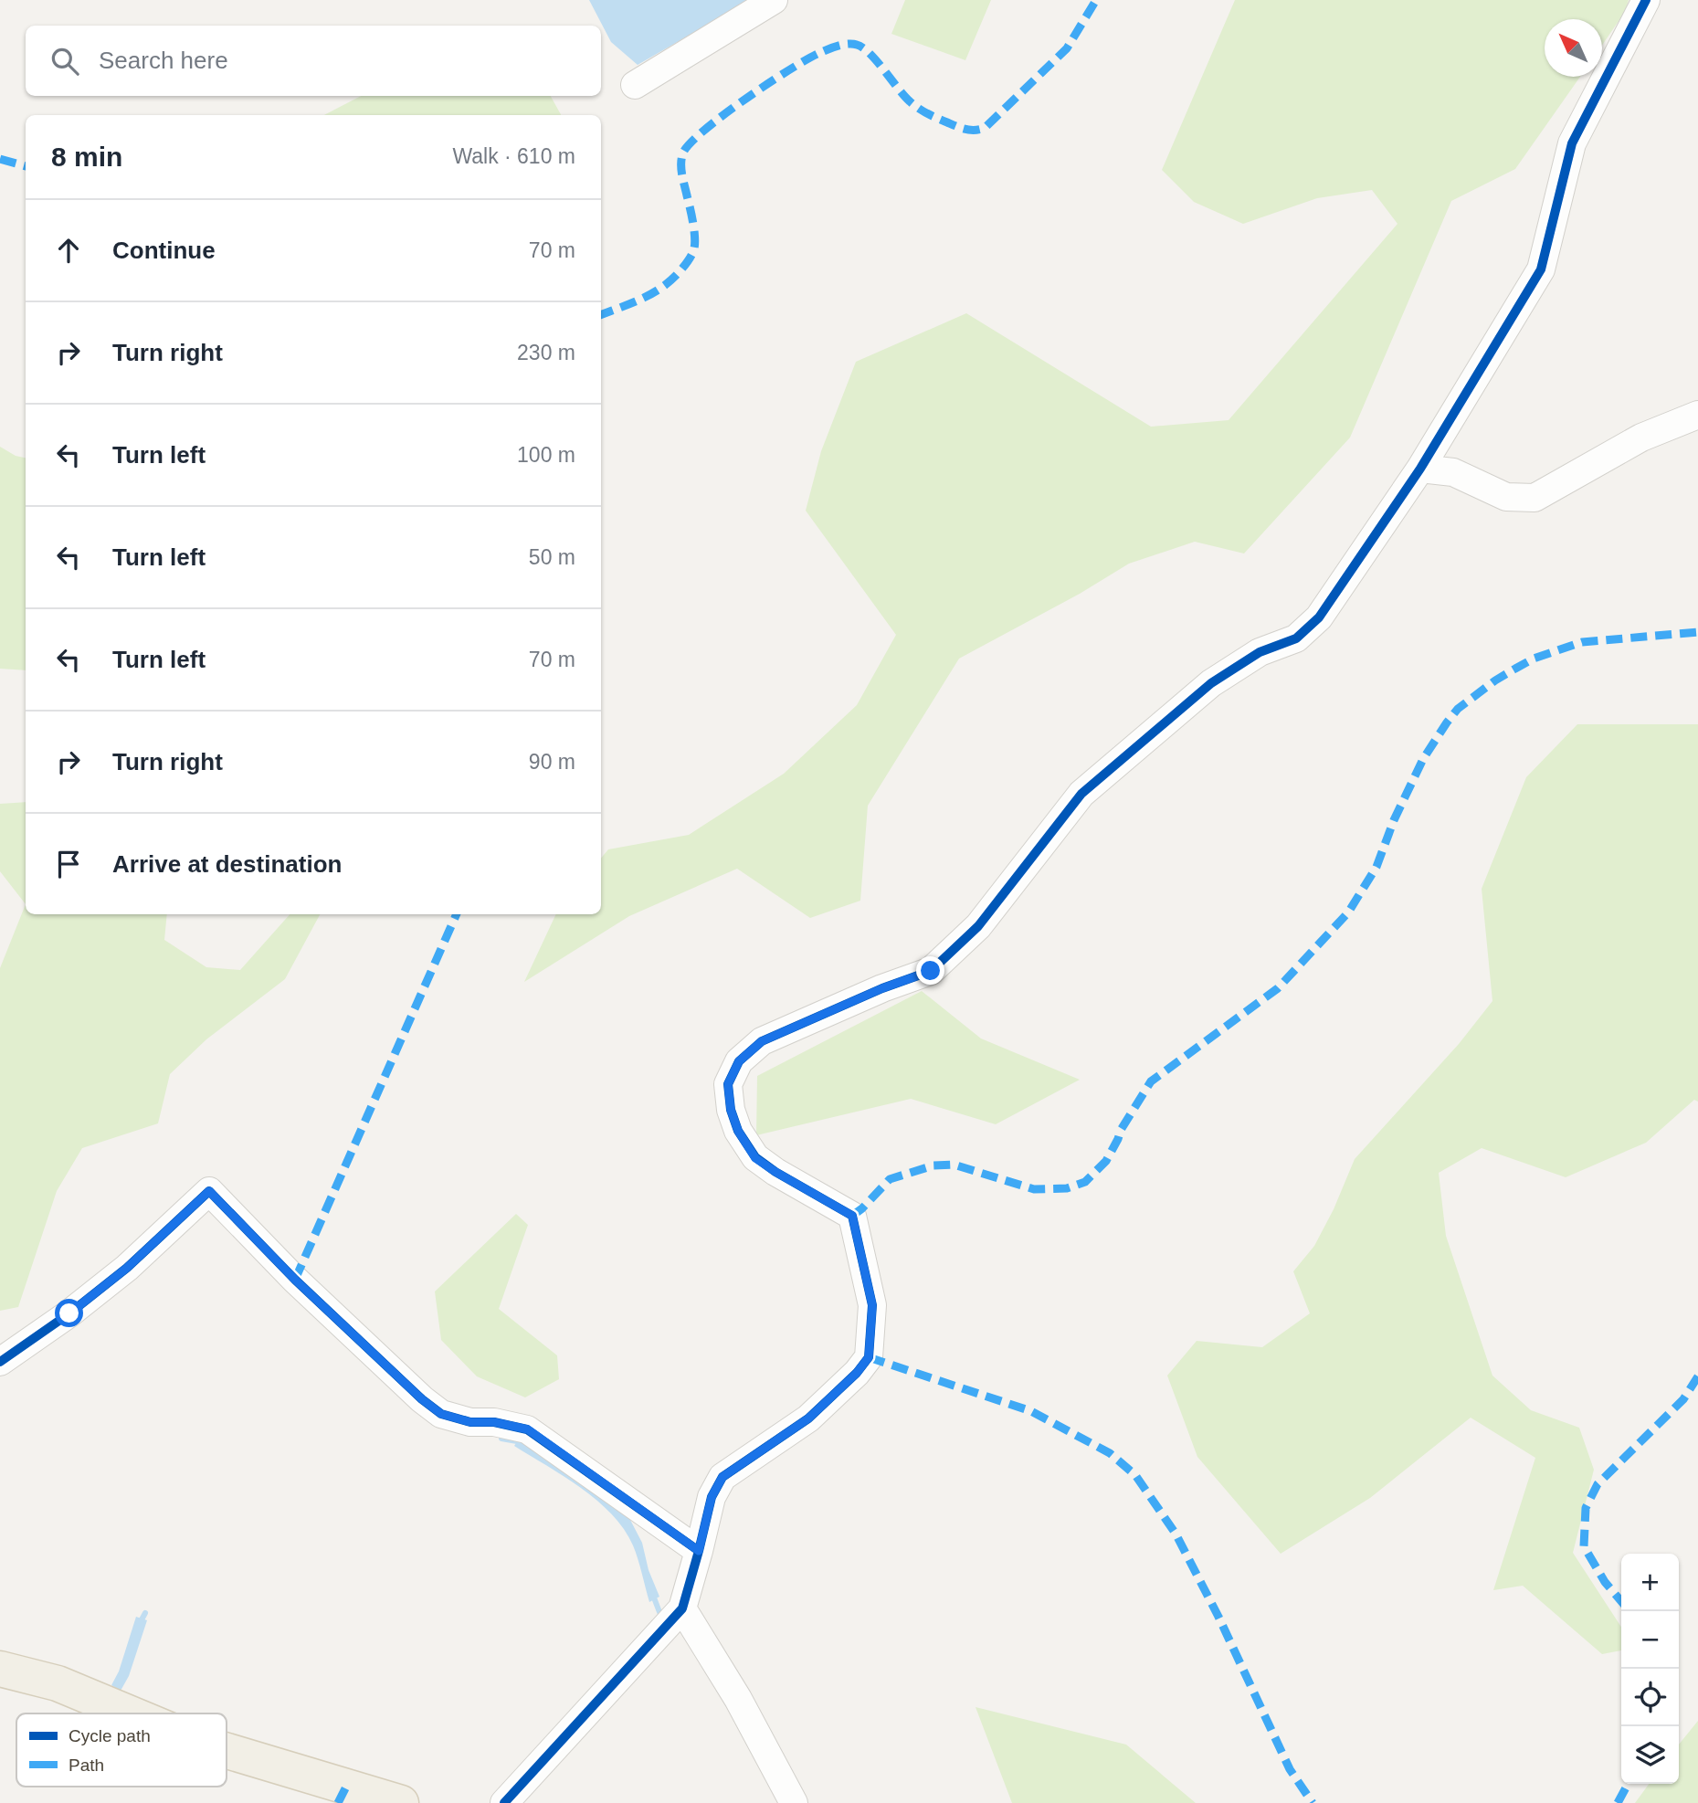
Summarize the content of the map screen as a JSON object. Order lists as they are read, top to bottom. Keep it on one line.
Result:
{"legend":["Cycle path","Path"],"north":"top left","page":{"search":"Search here","heading":["8 min","Walk · 610 m"],"list":[["Continue","70 m"],["Turn right","230 m"],["Turn left","100 m"],["Turn left","50 m"],["Turn left","70 m"],["Turn right","90 m"],"Arrive at destination"],"map_buttons":["+","−"]}}
